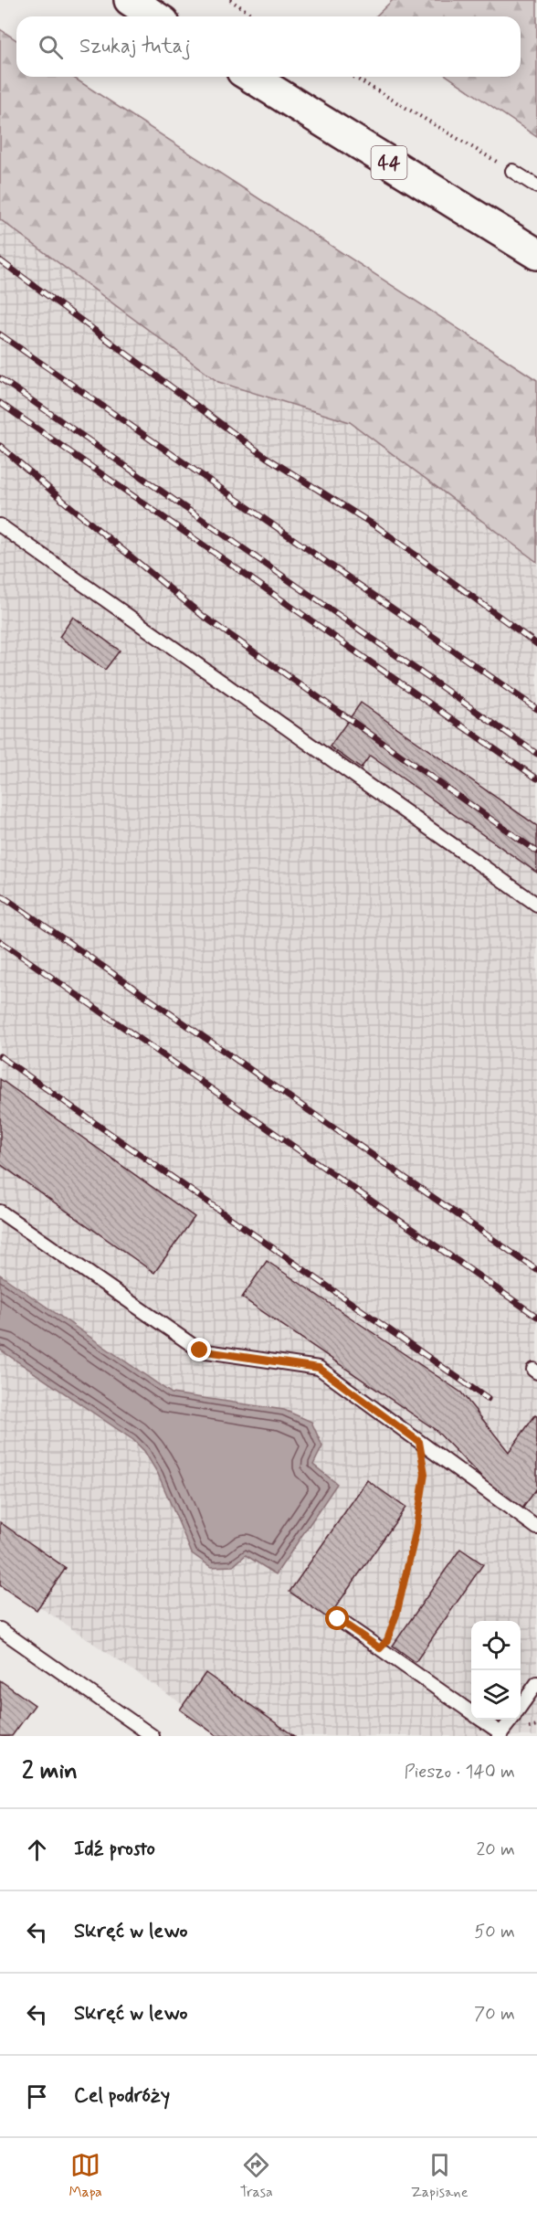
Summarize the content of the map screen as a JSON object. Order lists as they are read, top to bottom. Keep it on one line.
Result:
{"streets":{"main road":["44"]},"page":{"search":"Szukaj tutaj","heading":["2 min","Pieszo · 140 m"],"list":[["Idź prosto","20 m"],["Skręć w lewo","50 m"],["Skręć w lewo","70 m"],"Cel podróży"],"nav":["Mapa","Trasa","Zapisane"]}}
